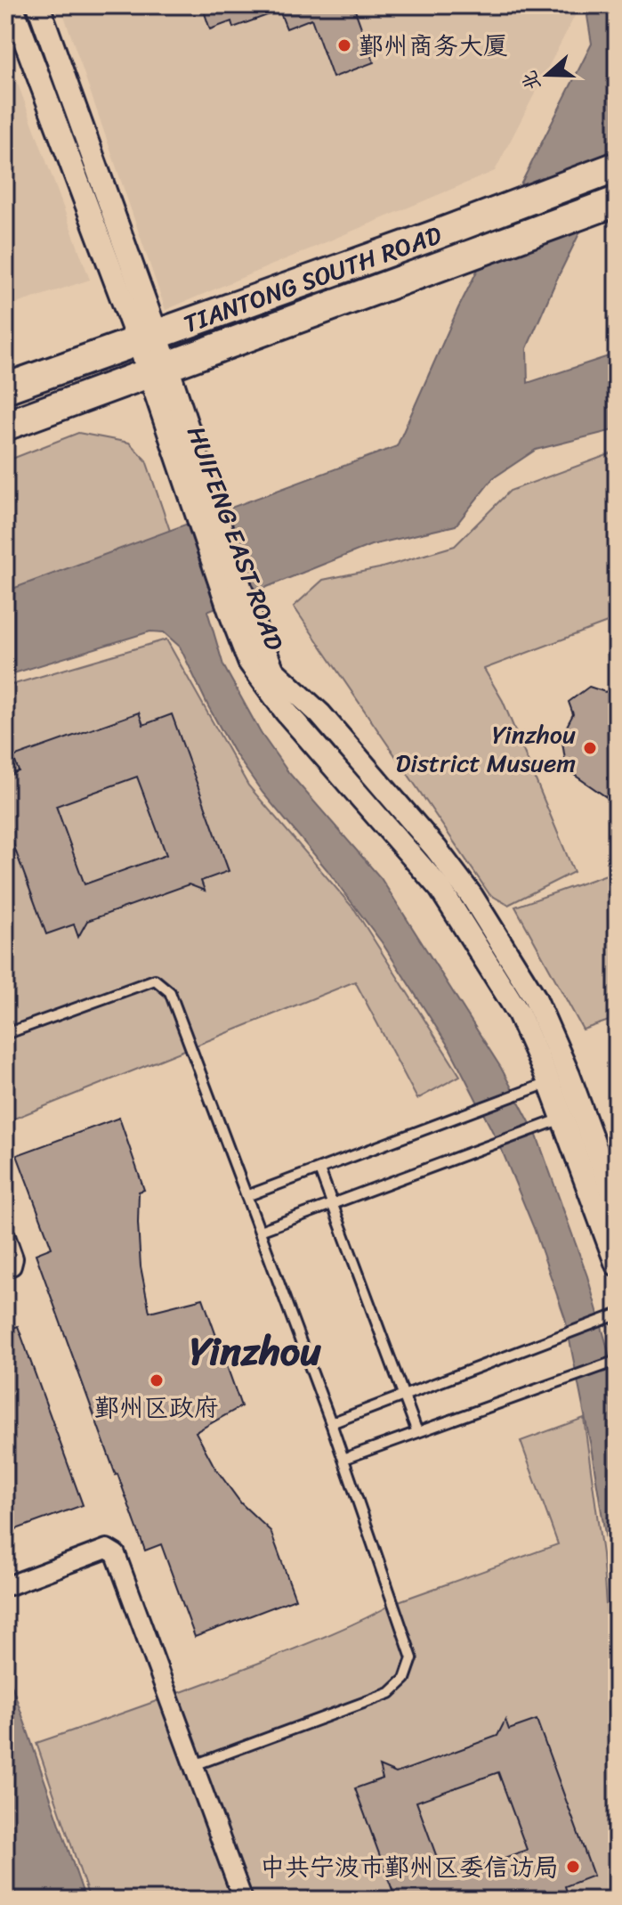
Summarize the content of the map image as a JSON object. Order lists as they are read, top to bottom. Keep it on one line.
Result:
{"streets":{"main road":["TIANTONG SOUTH ROAD"],"street":["HUIFENG EAST ROAD"]},"crossings":[["TIANTONG SOUTH ROAD","HUIFENG EAST ROAD"]],"districts":["Yinzhou"],"places":["鄞州商务大厦","Yinzhou District Musuem","鄞州区政府","中共宁波市鄞州区委信访局"],"north":"left"}
